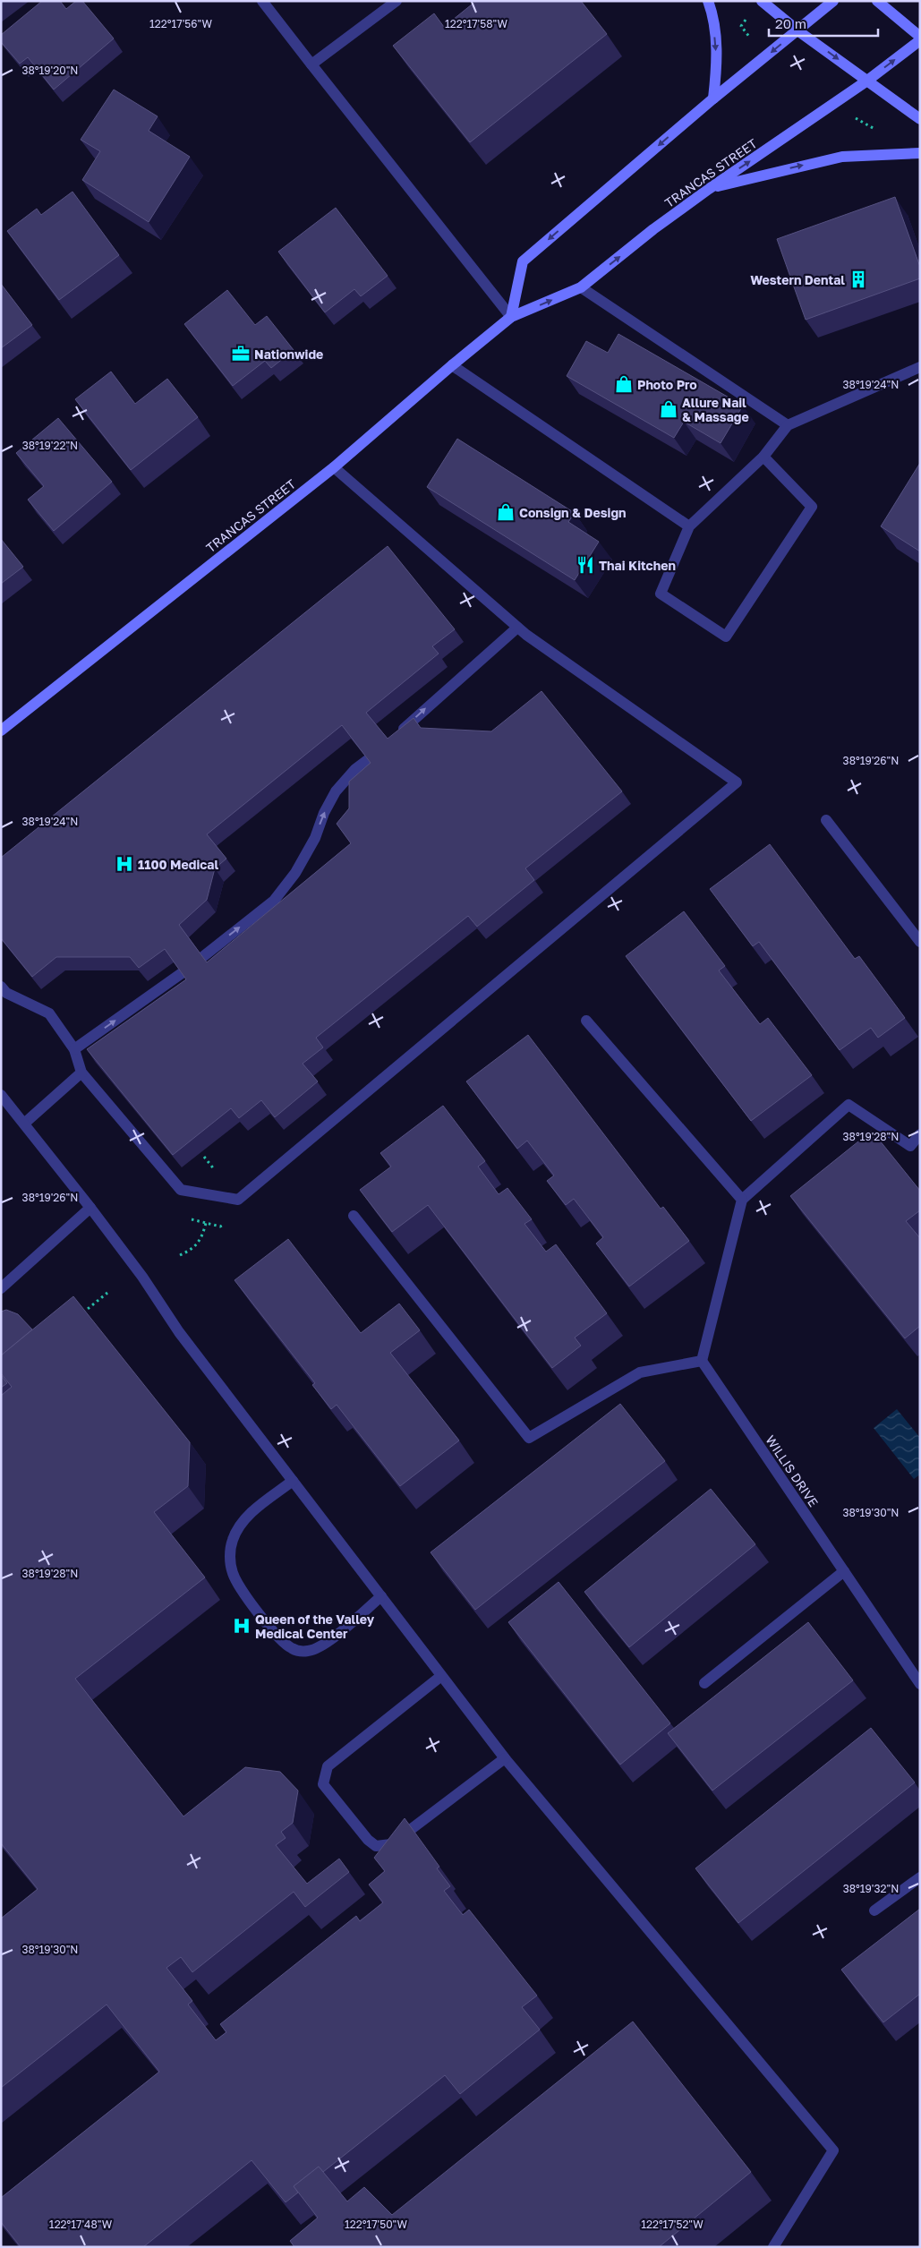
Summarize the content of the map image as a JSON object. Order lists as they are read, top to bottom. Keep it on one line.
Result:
{"streets":{"main road":["TRANCAS STREET"],"street":["WILLIS DRIVE"]},"places":{"building":["Western Dental"],"office":["Nationwide"],"shop":["Photo Pro","Allure Nail & Massage","Consign & Design"],"restaurant":["Thai Kitchen"],"hospital":["1100 Medical","Queen of the Valley Medical Center"]},"scale_bar":"20 m","coordinates":["122°17'56\"W","122°17'58\"W","38°19'20\"N","38°19'24\"N","38°19'22\"N","38°19'26\"N","38°19'28\"N","38°19'30\"N","38°19'32\"N","122°17'48\"W","122°17'50\"W","122°17'52\"W"]}
